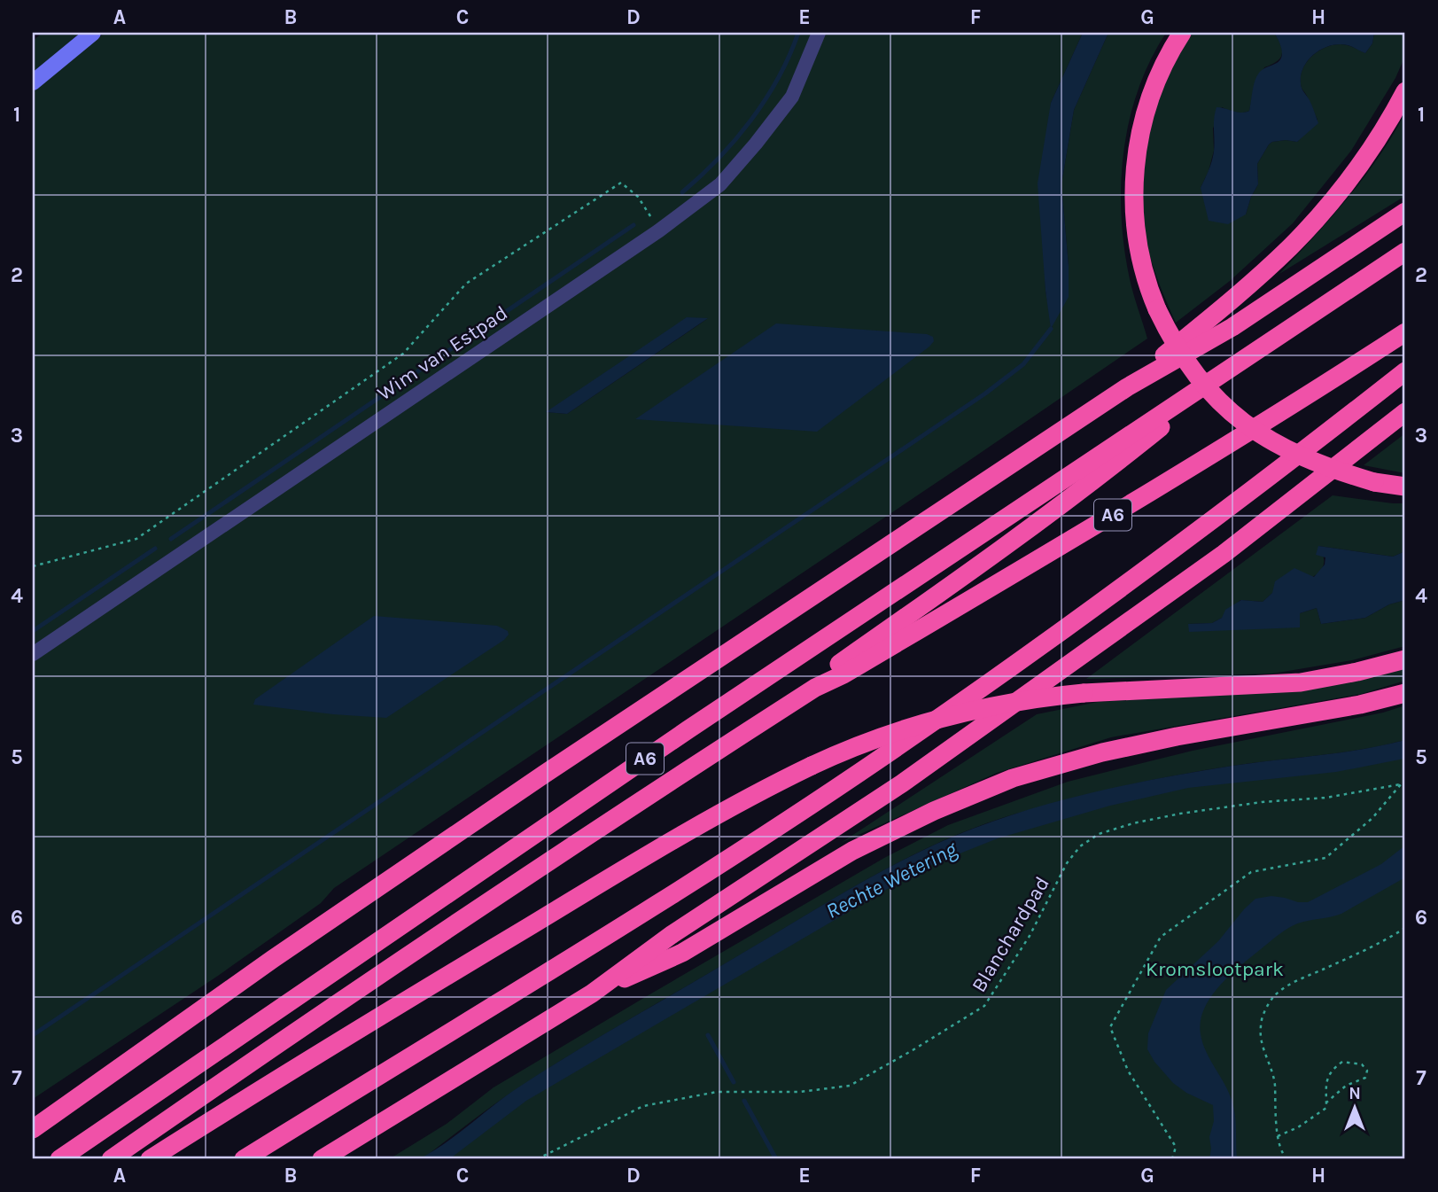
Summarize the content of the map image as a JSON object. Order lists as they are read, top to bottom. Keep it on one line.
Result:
{"streets":{"highway":["A6"],"street":["Wim van Estpad"],"path":["Blanchardpad"]},"water":["Rechte Wetering"],"parks":["Kromslootpark"],"north":"top","grid":{"columns":["A","B","C","D","E","F","G","H"],"rows":["1","2","3","4","5","6","7"]}}
